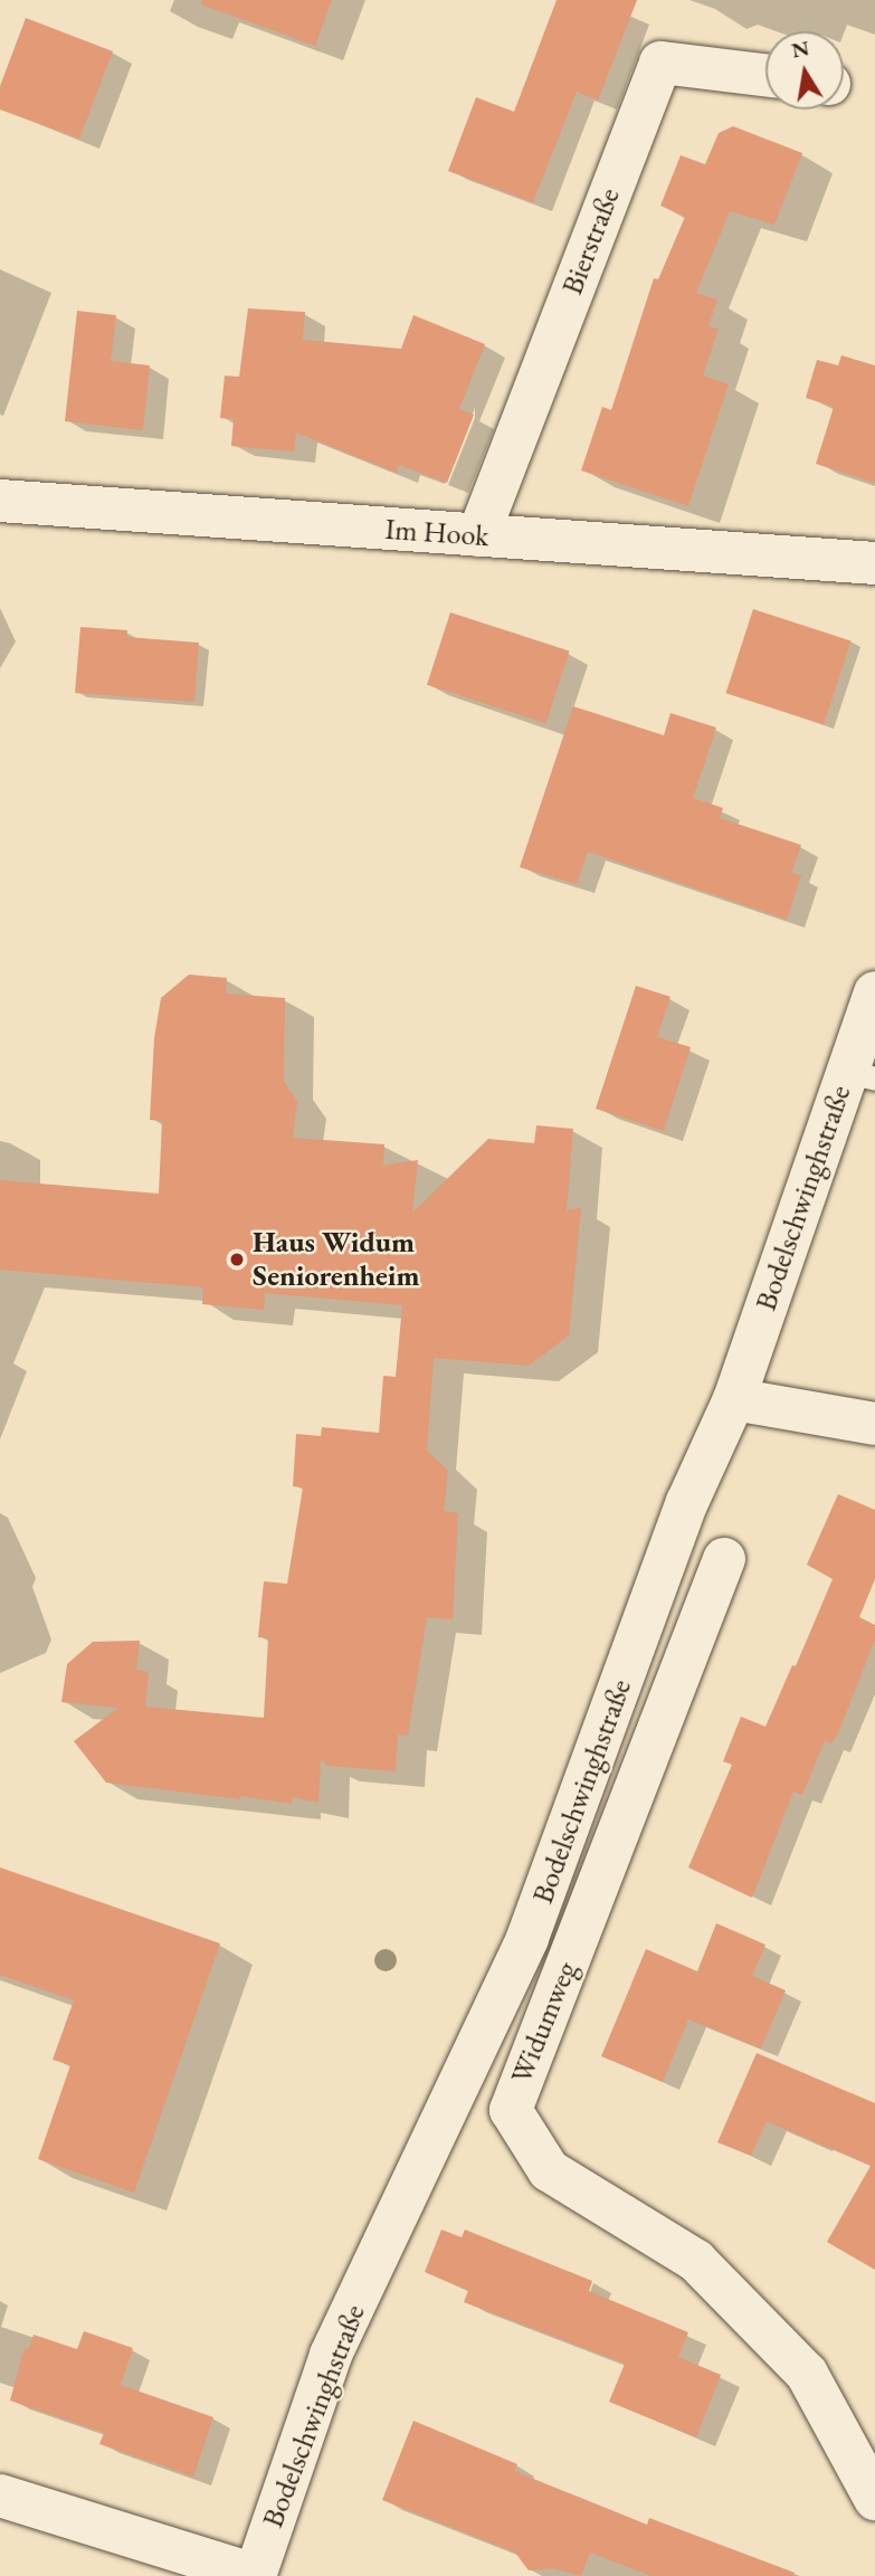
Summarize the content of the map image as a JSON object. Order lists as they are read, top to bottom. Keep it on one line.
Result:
{"streets":{"street":["Bierstraße","Im Hook","Bodelschwinghstraße","Widumweg"]},"crossings":[["Bierstraße","Im Hook"]],"places":["Haus Widum Seniorenheim"],"north":"top"}
